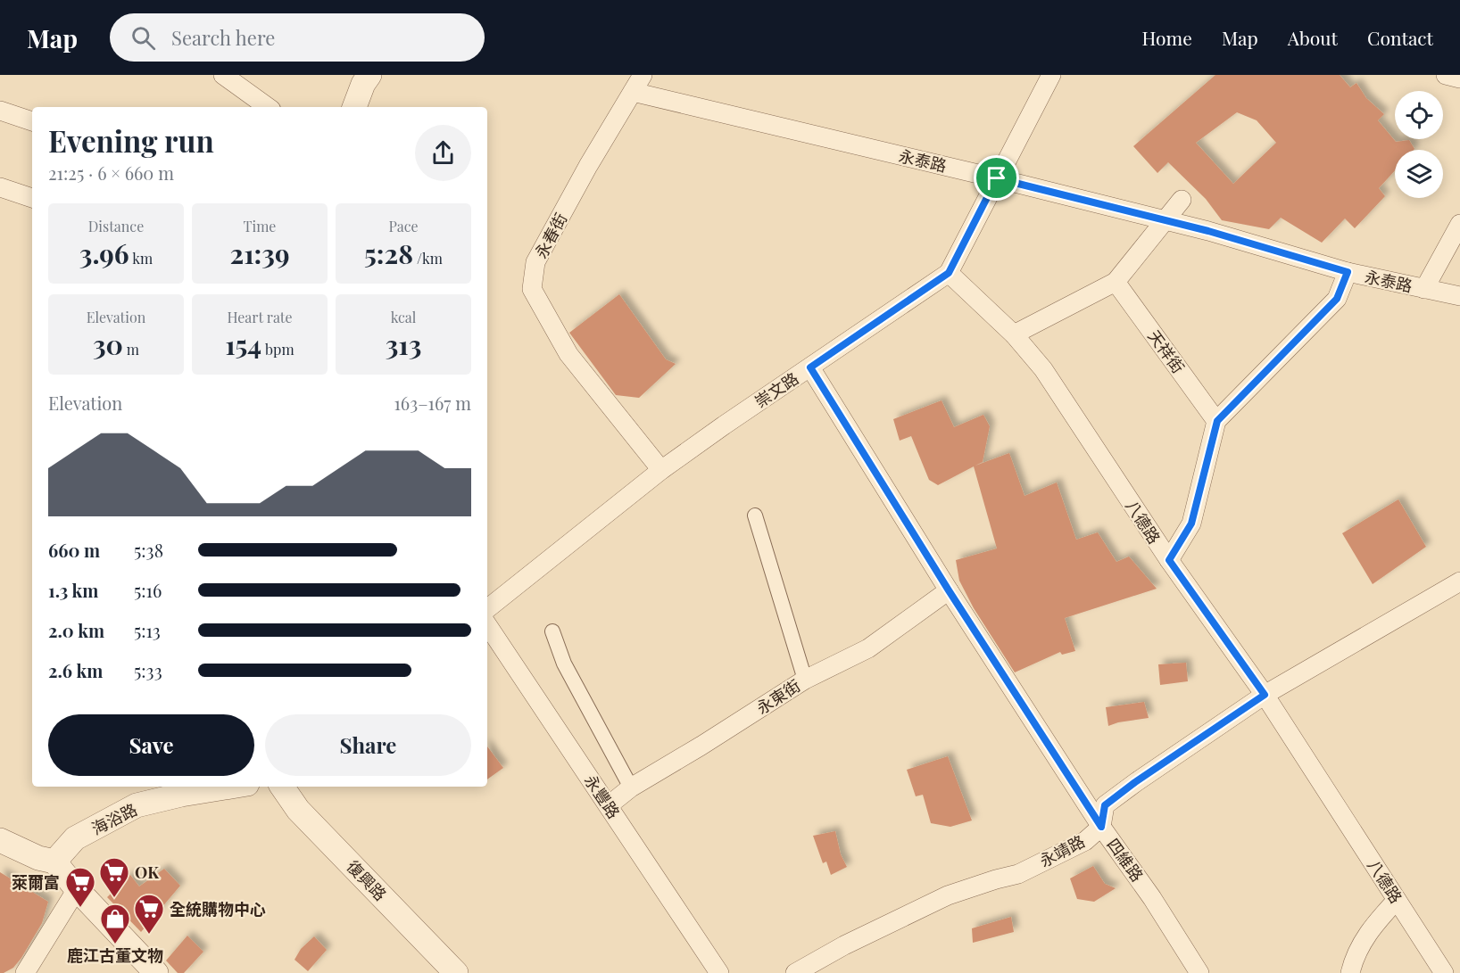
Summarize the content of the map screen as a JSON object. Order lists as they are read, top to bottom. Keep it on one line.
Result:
{"streets":{"street":["永泰路","永春街","天祥街","崇文路","八德路","永東街","永豐路","海浴路","永靖路","四維路","復興路"]},"crossings":[["永泰路","永春街"],["永泰路","崇文路"],["永春街","崇文路"],["崇文路","八德路"],["崇文路","四維路"],["八德路","永靖路"],["永東街","永豐路"],["永東街","四維路"],["永靖路","四維路"]],"places":{"supermarket":["OK","萊爾富","全統購物中心"],"shop":["鹿江古董文物"]},"page":{"header":"Map","search":"Search here","nav":["Home","Map","About","Contact"],"heading":["Evening run","21:25 · 6 × 660 m"],"stats":[["Distance","3.96 km"],["Time","21:39"],["Pace","5:28 /km"],["Elevation","30 m"],["Heart rate","154 bpm"],["kcal","313"]],"chart":["Elevation","163–167 m"],"list":[{"name":"660 m","note":"5:38"},{"name":"1.3 km","note":"5:16"},{"name":"2.0 km","note":"5:13"},{"name":"2.6 km","note":"5:33"}],"buttons":["Save","Share"]}}
